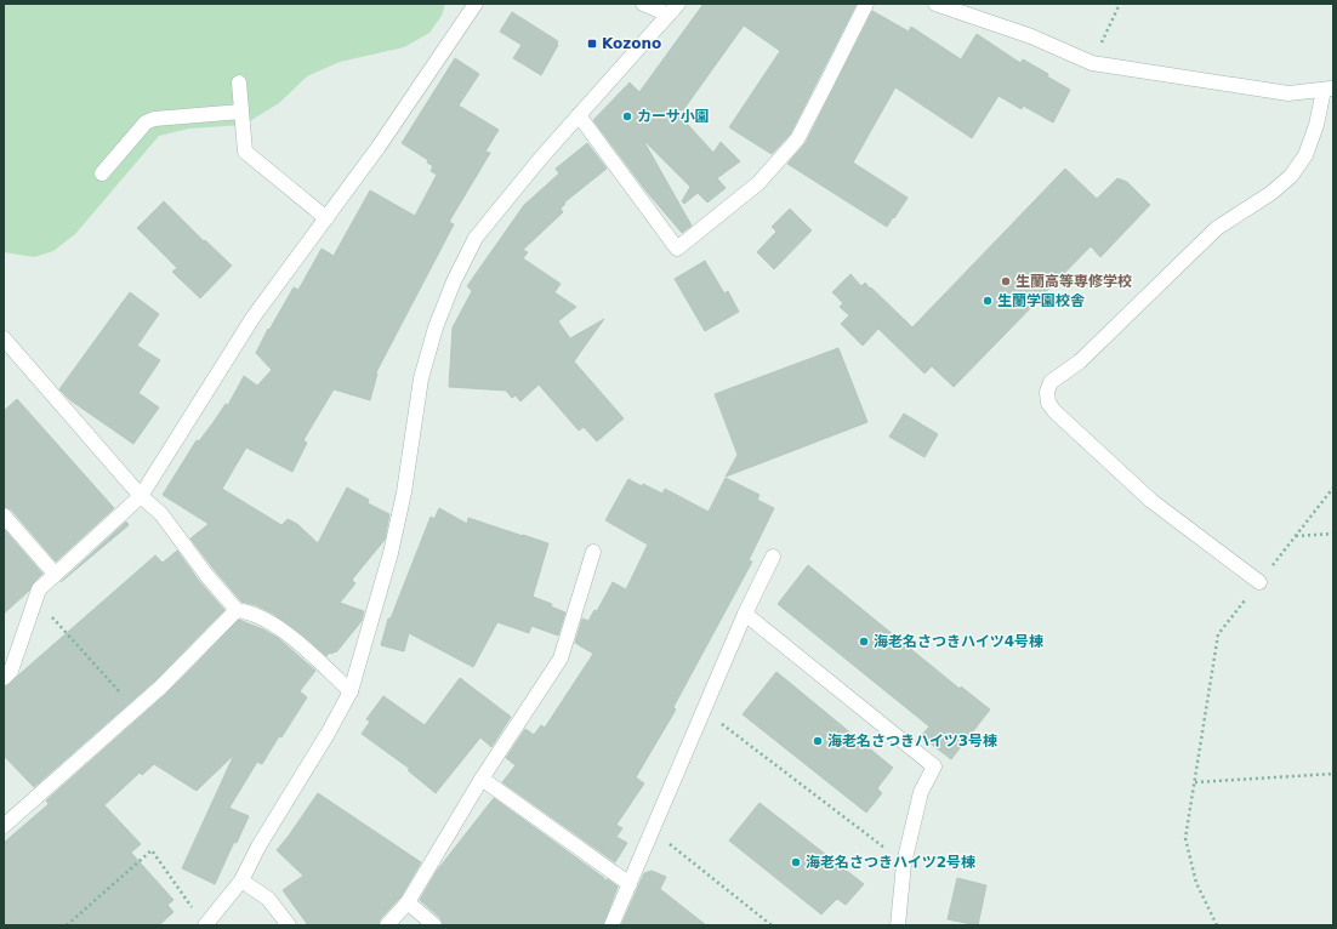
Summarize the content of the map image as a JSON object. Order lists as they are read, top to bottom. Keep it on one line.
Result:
{"places":{"transit":["Kozono"],"other":["カーサ小園","生蘭高等専修学校","生蘭学園校舎","海老名さつきハイツ4号棟","海老名さつきハイツ3号棟","海老名さつきハイツ2号棟"]}}
